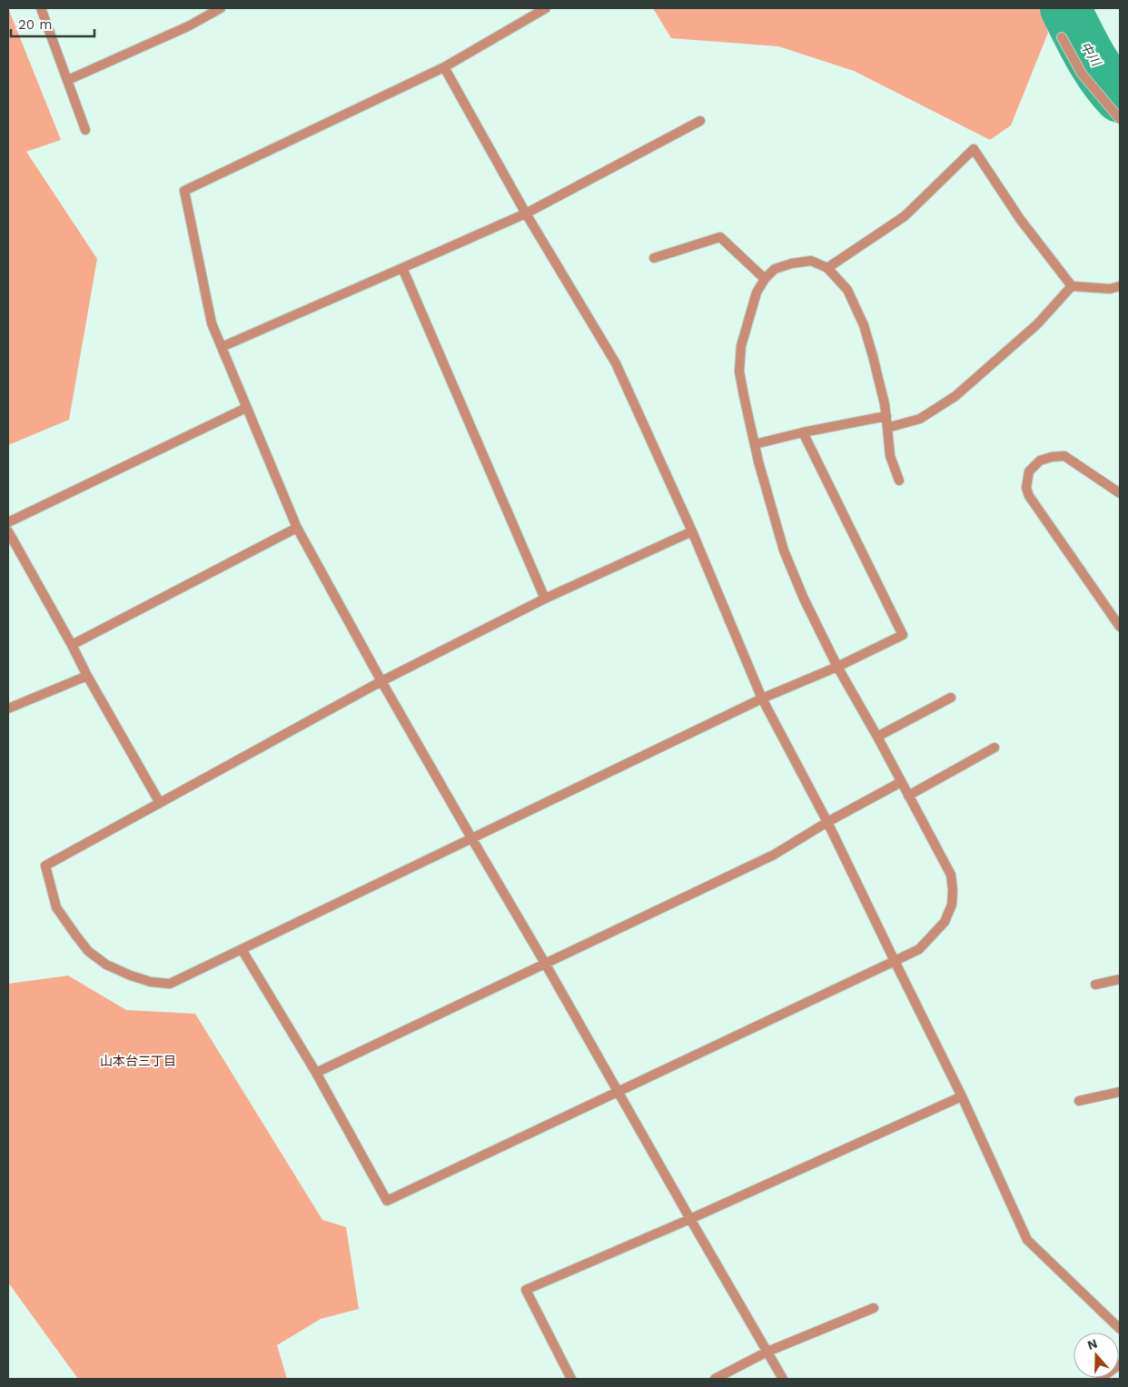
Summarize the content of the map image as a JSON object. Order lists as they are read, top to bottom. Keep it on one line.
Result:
{"districts":["山本台三丁目"],"water":["中川"],"scale_bar":"20 m","north":"top"}
